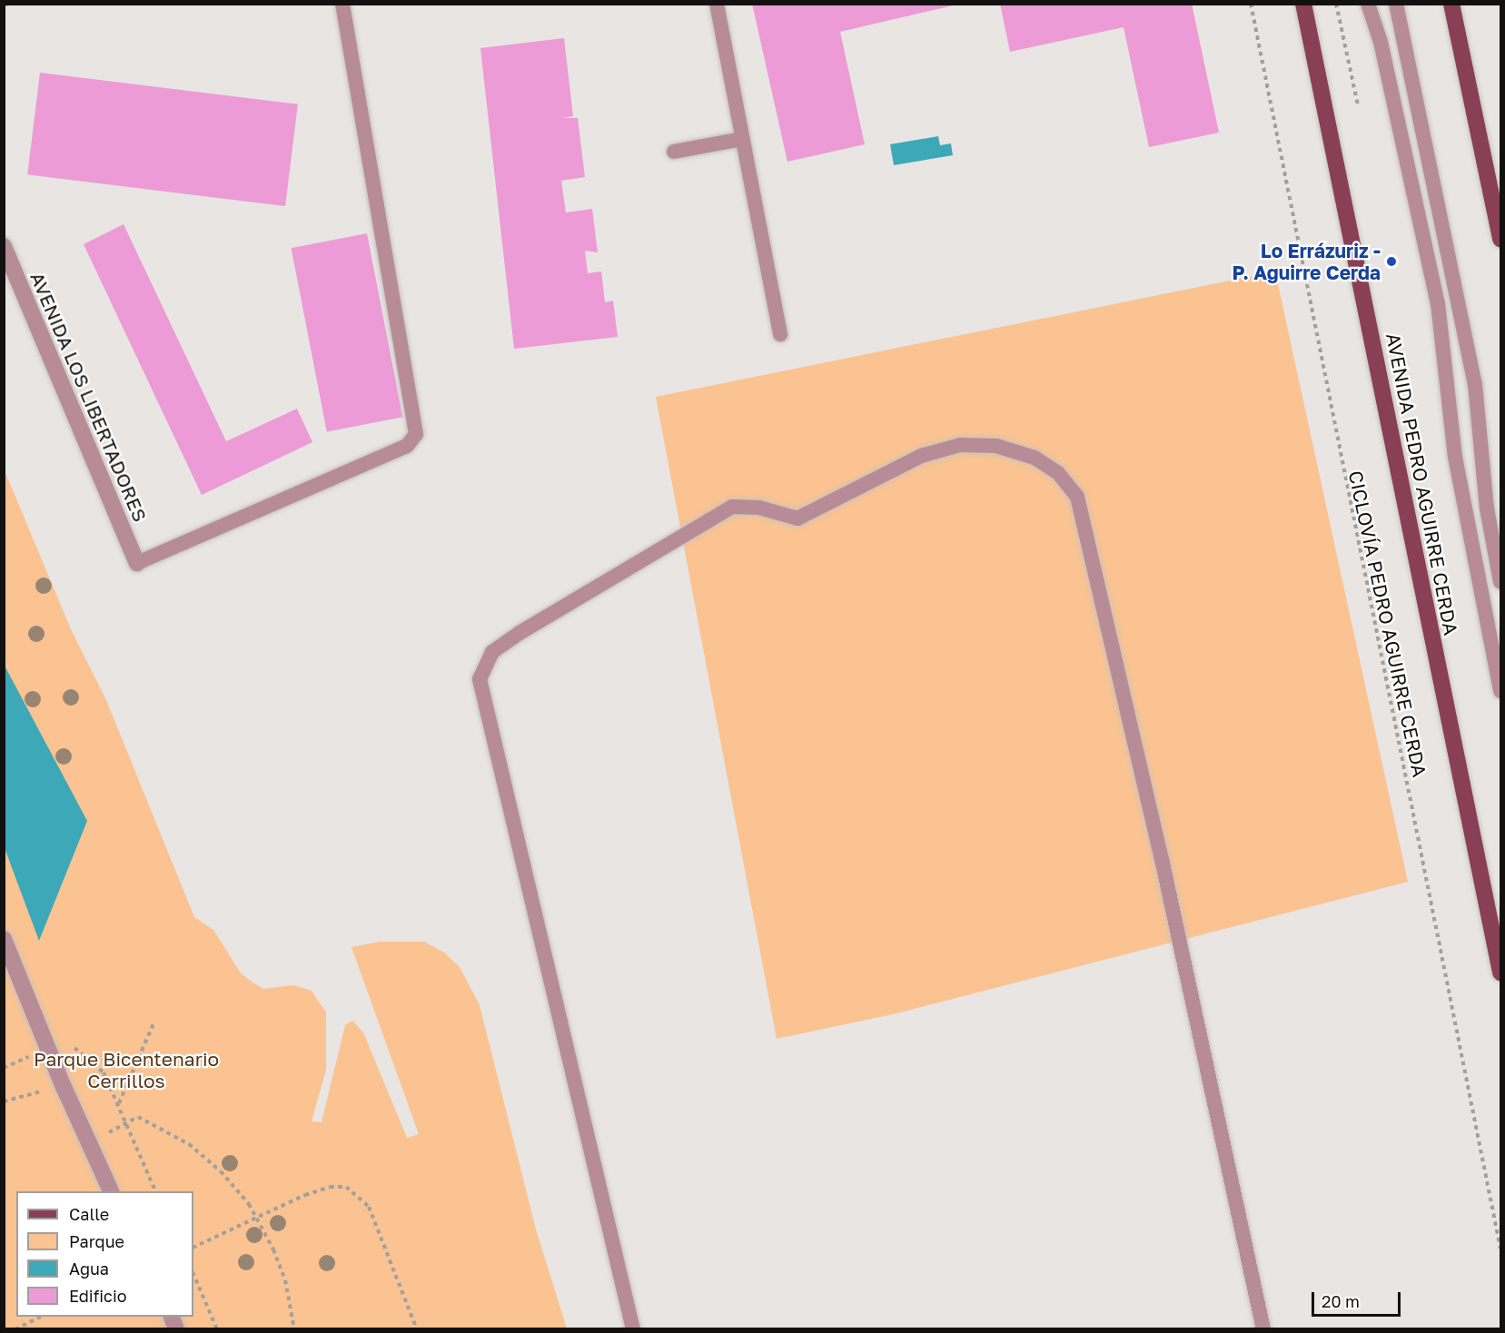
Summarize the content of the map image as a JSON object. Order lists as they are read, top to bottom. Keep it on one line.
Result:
{"streets":{"main road":["AVENIDA PEDRO AGUIRRE CERDA"],"street":["AVENIDA LOS LIBERTADORES"],"path":["CICLOVÍA PEDRO AGUIRRE CERDA"]},"parks":["Parque Bicentenario Cerrillos"],"places":["Lo Errázuriz - P. Aguirre Cerda"],"legend":["Calle","Parque","Agua","Edificio"],"scale_bar":"20 m"}
